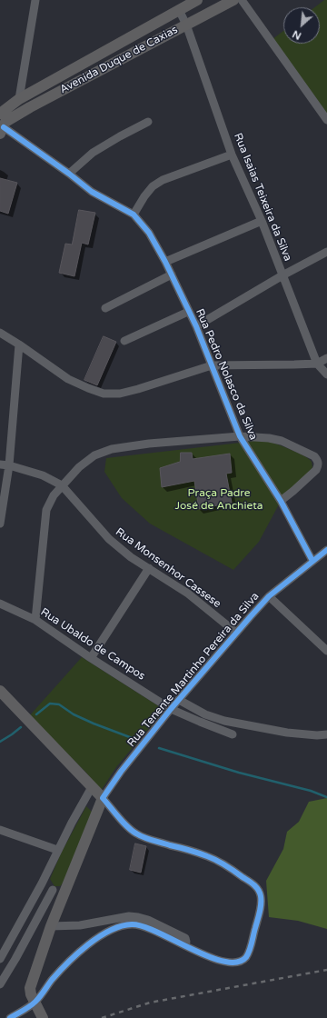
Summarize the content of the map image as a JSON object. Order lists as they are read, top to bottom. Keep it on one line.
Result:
{"streets":{"main road":["Avenida Duque de Caxias"],"street":["Rua Isaias Teixeira da Silva","Rua Pedro Nolasco da Silva","Rua Monsenhor Cassese","Rua Ubaldo de Campos","Rua Tenente Martinho Pereira da Silva"]},"crossings":[["Avenida Duque de Caxias","Rua Isaias Teixeira da Silva"],["Rua Pedro Nolasco da Silva","Rua Tenente Martinho Pereira da Silva"],["Rua Monsenhor Cassese","Rua Tenente Martinho Pereira da Silva"],["Rua Ubaldo de Campos","Rua Tenente Martinho Pereira da Silva"]],"parks":["Praça Padre José de Anchieta"],"north":"bottom left"}
